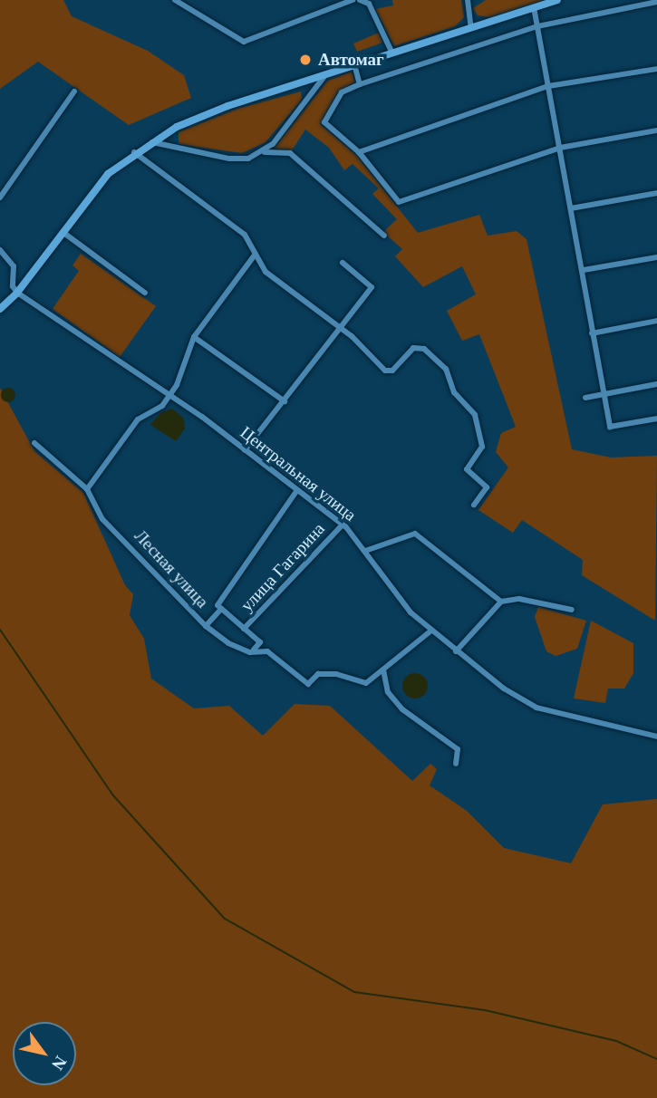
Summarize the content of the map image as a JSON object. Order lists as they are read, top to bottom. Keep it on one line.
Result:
{"streets":{"street":["Центральная улица","улица Гагарина","Лесная улица"]},"crossings":[["Центральная улица","улица Гагарина"],["улица Гагарина","Лесная улица"]],"places":["Автомаг"],"north":"bottom right"}
